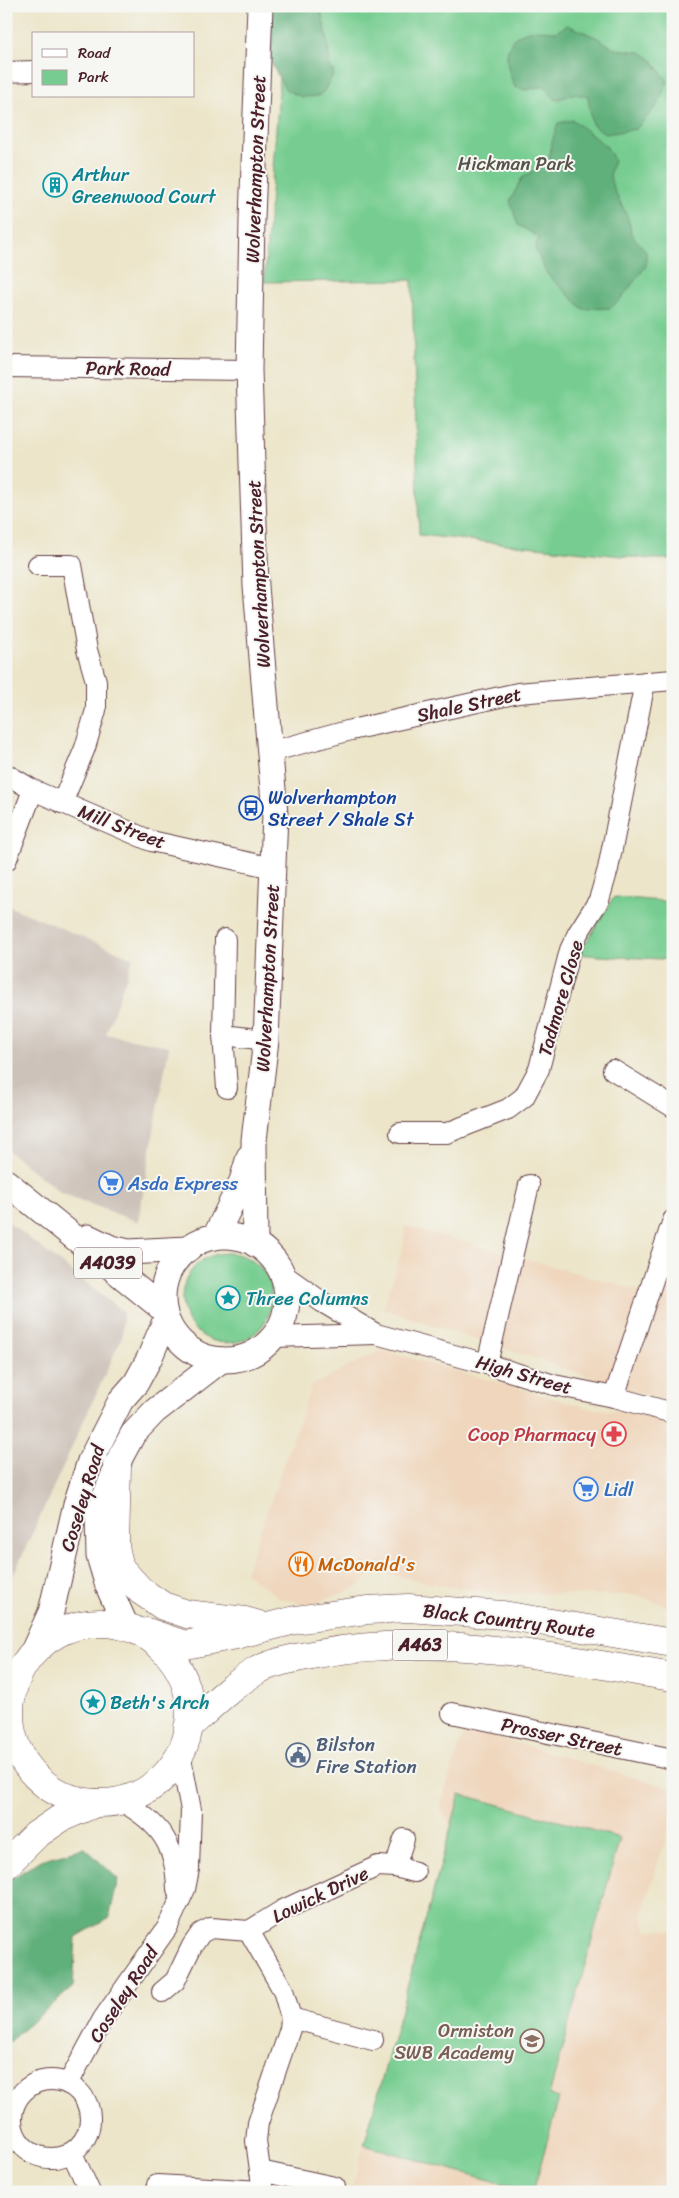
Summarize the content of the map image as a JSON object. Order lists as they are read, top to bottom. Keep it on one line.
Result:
{"streets":{"highway":["Black Country Route","A463"],"main road":["Wolverhampton Street","A4039","Coseley Road"],"street":["Park Road","Shale Street","Mill Street","Tadmore Close","High Street","Prosser Street","Lowick Drive"]},"crossings":[["Wolverhampton Street","Park Road"],["Wolverhampton Street","Shale Street"],["Wolverhampton Street","Mill Street"],["Shale Street","Tadmore Close"],["A4039","High Street"],["A4039","Coseley Road"],["High Street","Coseley Road"],["Coseley Road","Black Country Route"],["Coseley Road","A463"],["Black Country Route","A463"]],"parks":["Hickman Park"],"places":{"building":["Arthur Greenwood Court"],"bus stop":["Wolverhampton Street / Shale St"],"supermarket":["Asda Express","Lidl"],"place":["Three Columns","Beth's Arch"],"pharmacy":["Coop Pharmacy"],"restaurant":["McDonald's"],"public building":["Bilston Fire Station"],"school or university":["Ormiston SWB Academy"]},"legend":["Road","Park"]}
